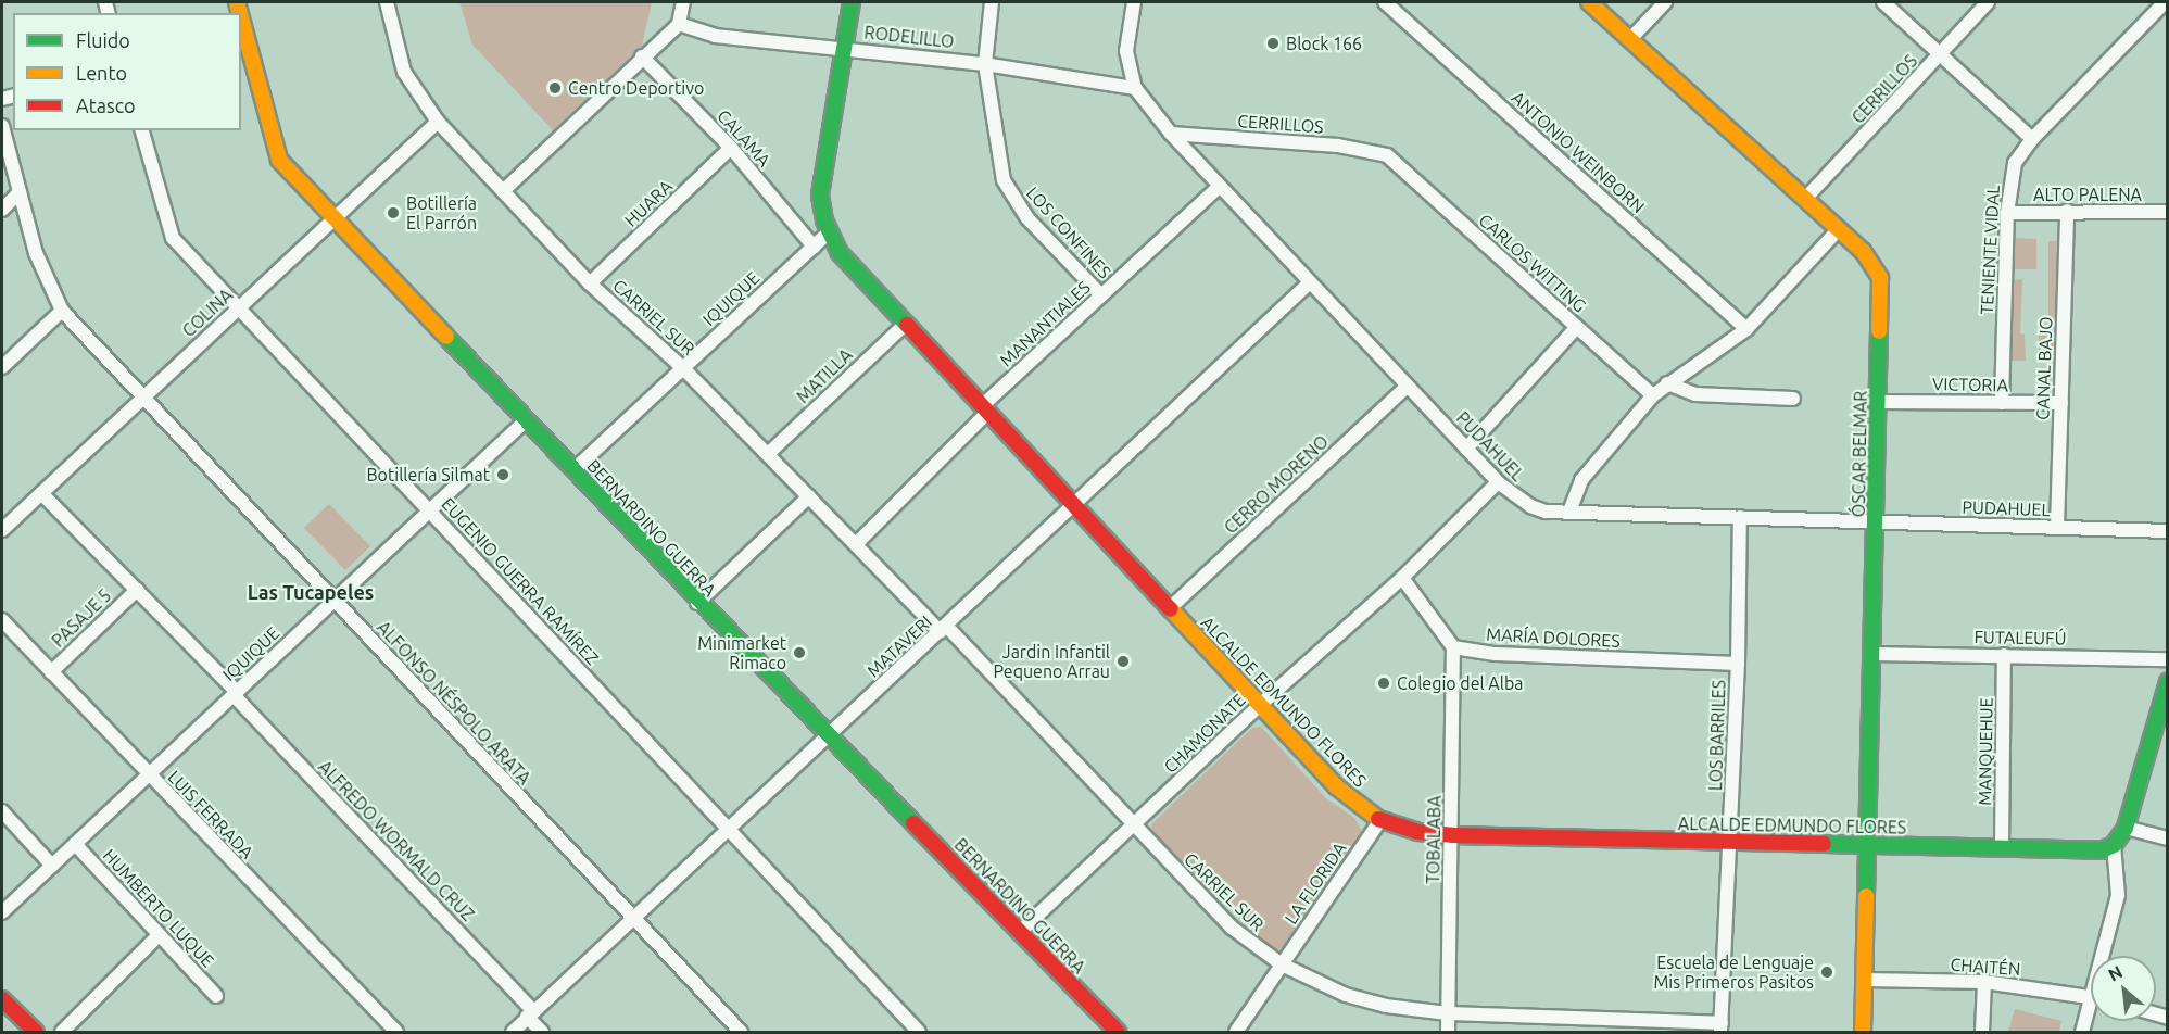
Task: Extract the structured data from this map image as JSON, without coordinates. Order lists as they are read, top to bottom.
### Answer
{
  "streets": {
    "street": [
      "RODELILLO",
      "CERRILLOS",
      "CALAMA",
      "ANTONIO WEINBORN",
      "ALTO PALENA",
      "HUARA",
      "LOS CONFINES",
      "TENIENTE VIDAL",
      "CARLOS WITTING",
      "IQUIQUE",
      "COLINA",
      "CARRIEL SUR",
      "MANANTIALES",
      "CANAL BAJO",
      "MATILLA",
      "VICTORIA",
      "PUDAHUEL",
      "ÓSCAR BELMAR",
      "CERRO MORENO",
      "BERNARDINO GUERRA",
      "EUGENIO GUERRA RAMÍREZ",
      "PASAJE 5",
      "MARÍA DOLORES",
      "FUTALEUFÚ",
      "MATAVERI",
      "ALCALDE EDMUNDO FLORES",
      "ALFONSO NÉSPOLO ARATA",
      "CHAMONATE",
      "LOS BARRILES",
      "MANQUEHUE",
      "LUIS FERRADA",
      "TOBALABA",
      "ALFREDO WORMALD CRUZ",
      "LA FLORIDA",
      "HUMBERTO LUQUE",
      "CHAITÉN"
    ]
  },
  "crossings": [
    ["RODELILLO", "LOS CONFINES"],
    ["RODELILLO", "PUDAHUEL"],
    ["RODELILLO", "ALCALDE EDMUNDO FLORES"],
    ["CERRILLOS", "CARLOS WITTING"],
    ["CERRILLOS", "PUDAHUEL"],
    ["CERRILLOS", "ÓSCAR BELMAR"],
    ["CALAMA", "HUARA"],
    ["CALAMA", "IQUIQUE"],
    ["ALTO PALENA", "TENIENTE VIDAL"],
    ["ALTO PALENA", "CANAL BAJO"],
    ["HUARA", "CARRIEL SUR"],
    ["LOS CONFINES", "MANANTIALES"],
    ["TENIENTE VIDAL", "VICTORIA"],
    ["IQUIQUE", "CARRIEL SUR"],
    ["IQUIQUE", "BERNARDINO GUERRA"],
    ["IQUIQUE", "EUGENIO GUERRA RAMÍREZ"],
    ["IQUIQUE", "ALCALDE EDMUNDO FLORES"],
    ["IQUIQUE", "ALFONSO NÉSPOLO ARATA"],
    ["IQUIQUE", "LUIS FERRADA"],
    ["IQUIQUE", "ALFREDO WORMALD CRUZ"],
    ["IQUIQUE", "HUMBERTO LUQUE"],
    ["COLINA", "CARRIEL SUR"],
    ["COLINA", "BERNARDINO GUERRA"],
    ["COLINA", "EUGENIO GUERRA RAMÍREZ"],
    ["COLINA", "ALFONSO NÉSPOLO ARATA"],
    ["COLINA", "ALFREDO WORMALD CRUZ"],
    ["CARRIEL SUR", "MANANTIALES"],
    ["CARRIEL SUR", "MATILLA"],
    ["CARRIEL SUR", "MATAVERI"],
    ["CARRIEL SUR", "CHAMONATE"],
    ["CARRIEL SUR", "LOS BARRILES"],
    ["CARRIEL SUR", "TOBALABA"],
    ["CARRIEL SUR", "LA FLORIDA"],
    ["MANANTIALES", "PUDAHUEL"],
    ["MANANTIALES", "ALCALDE EDMUNDO FLORES"],
    ["CANAL BAJO", "VICTORIA"],
    ["CANAL BAJO", "PUDAHUEL"],
    ["MATILLA", "ALCALDE EDMUNDO FLORES"],
    ["VICTORIA", "ÓSCAR BELMAR"],
    ["PUDAHUEL", "ÓSCAR BELMAR"],
    ["PUDAHUEL", "CERRO MORENO"],
    ["PUDAHUEL", "MATAVERI"],
    ["PUDAHUEL", "CHAMONATE"],
    ["PUDAHUEL", "LOS BARRILES"],
    ["ÓSCAR BELMAR", "FUTALEUFÚ"],
    ["ÓSCAR BELMAR", "ALCALDE EDMUNDO FLORES"],
    ["ÓSCAR BELMAR", "CHAITÉN"],
    ["CERRO MORENO", "ALCALDE EDMUNDO FLORES"],
    ["BERNARDINO GUERRA", "MATAVERI"],
    ["BERNARDINO GUERRA", "CHAMONATE"],
    ["EUGENIO GUERRA RAMÍREZ", "MATAVERI"],
    ["PASAJE 5", "LUIS FERRADA"],
    ["PASAJE 5", "ALFREDO WORMALD CRUZ"],
    ["MARÍA DOLORES", "LOS BARRILES"],
    ["MARÍA DOLORES", "TOBALABA"],
    ["FUTALEUFÚ", "MANQUEHUE"],
    ["MATAVERI", "ALCALDE EDMUNDO FLORES"],
    ["MATAVERI", "ALFONSO NÉSPOLO ARATA"],
    ["MATAVERI", "ALFREDO WORMALD CRUZ"],
    ["ALCALDE EDMUNDO FLORES", "CHAMONATE"],
    ["ALCALDE EDMUNDO FLORES", "LOS BARRILES"],
    ["ALCALDE EDMUNDO FLORES", "MANQUEHUE"],
    ["ALCALDE EDMUNDO FLORES", "TOBALABA"],
    ["ALCALDE EDMUNDO FLORES", "LA FLORIDA"]
  ],
  "districts": ["Las Tucapeles"],
  "places": [
    "Block 166",
    "Centro Deportivo",
    "Botillería El Parrón",
    "Botillería Silmat",
    "Minimarket Rimaco",
    "Jardin Infantil Pequeno Arrau",
    "Colegio del Alba",
    "Escuela de Lenguaje Mis Primeros Pasitos"
  ],
  "legend": ["Fluido", "Lento", "Atasco"],
  "north": "top left"
}
